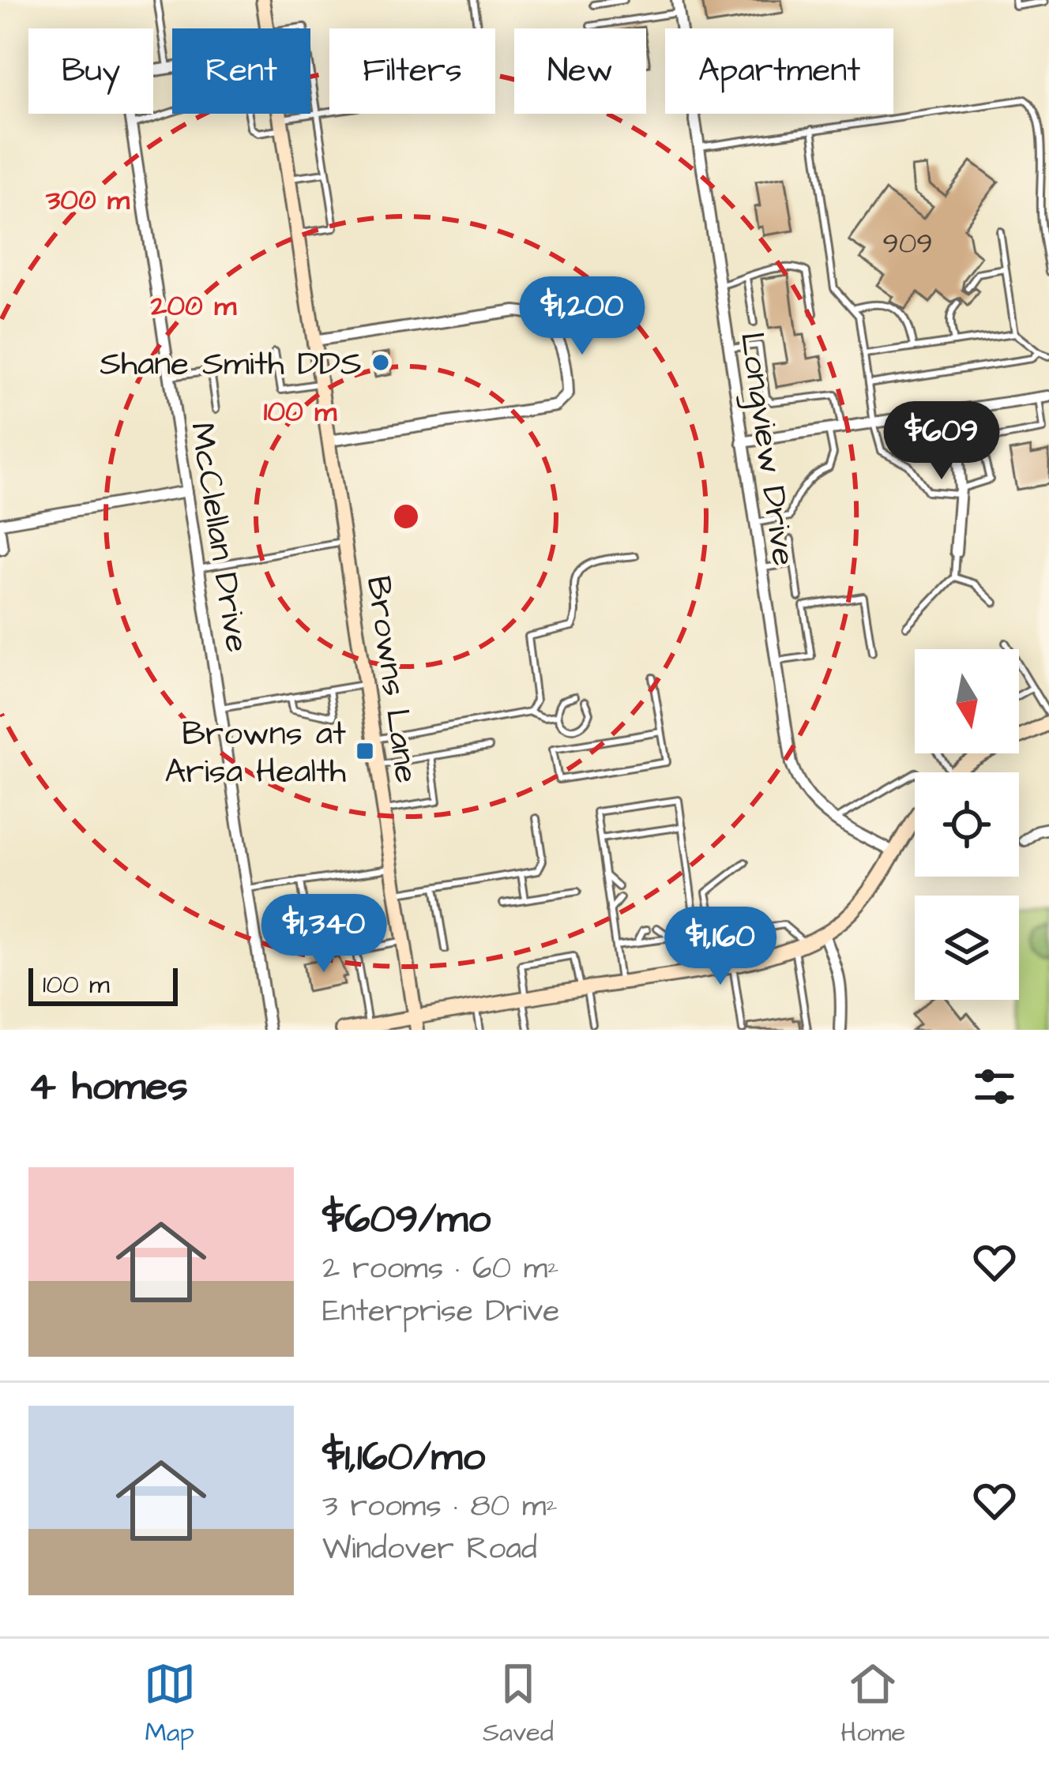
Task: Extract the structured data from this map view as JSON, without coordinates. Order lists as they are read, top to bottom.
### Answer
{
  "streets": {
    "street": ["Longview Drive", "McClellan Drive", "Browns Lane"]
  },
  "places": {
    "other": ["Shane Smith DDS"],
    "transit": ["Browns at Arisa Health"]
  },
  "house_numbers": ["909"],
  "scale_bar": "100 m",
  "north": "bottom",
  "page": {
    "chip": [
      "Buy",
      "Rent",
      "Filters",
      "New",
      "Apartment"
    ],
    "price": [
      "$1,200",
      "$609",
      "$1,340",
      "$1,160"
    ],
    "scale": "100 m",
    "heading": "4 homes",
    "list": [
      {
        "name": "$609/mo",
        "note": "2 rooms · 60 m² · Enterprise Drive"
      },
      {
        "name": "$1,160/mo",
        "note": "3 rooms · 80 m² · Windover Road"
      }
    ],
    "tabs": ["Map", "Saved", "Home"]
  },
  "rings": ["300 m", "200 m", "100 m"]
}
